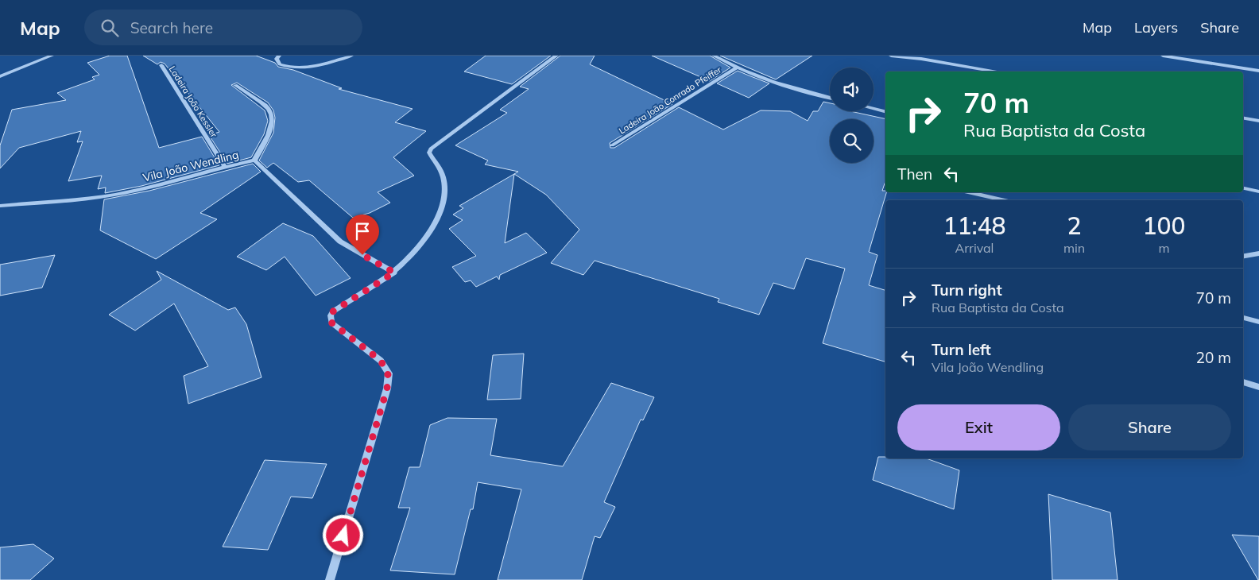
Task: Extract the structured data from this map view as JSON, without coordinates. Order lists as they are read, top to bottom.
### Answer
{
  "streets": {
    "street": ["Ladeira João Conrado Pfeiffer", "Ladeira João Kessler", "Vila João Wendling"]
  },
  "crossings": [
    ["Ladeira João Kessler", "Vila João Wendling"]
  ],
  "page": {
    "header": "Map",
    "search": "Search here",
    "nav": ["Map", "Layers", "Share"],
    "turn": ["70 m", "Rua Baptista da Costa"],
    "then": "Then",
    "eta": [
      "11:48",
      "Arrival",
      "2",
      "min",
      "100",
      "m"
    ],
    "list": [
      {
        "name": "Turn right",
        "note": "Rua Baptista da Costa",
        "value": "70 m"
      },
      {
        "name": "Turn left",
        "note": "Vila João Wendling",
        "value": "20 m"
      }
    ],
    "buttons": ["Exit", "Share"]
  }
}
